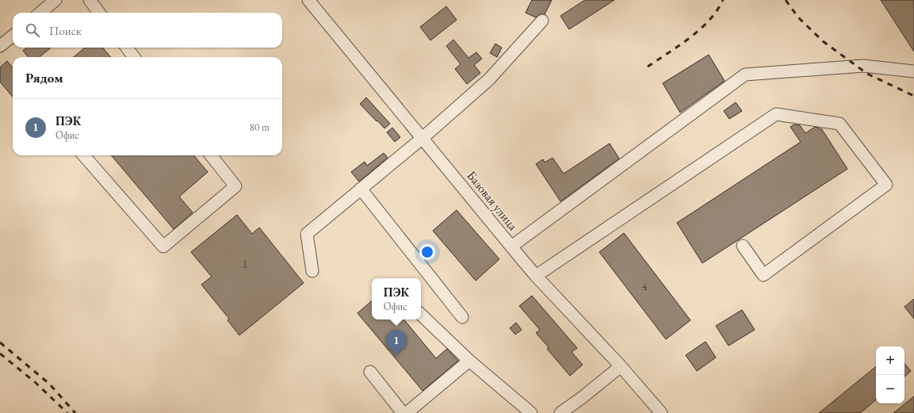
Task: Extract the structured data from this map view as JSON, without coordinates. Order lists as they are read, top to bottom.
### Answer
{
  "streets": {
    "street": ["Базовая улица"]
  },
  "house_numbers": ["1", "4"],
  "page": {
    "search": "Поиск",
    "heading": "Рядом",
    "list": [
      {
        "mark": "1",
        "name": "ПЭК",
        "note": "Офис",
        "value": "80 m"
      }
    ],
    "popup": ["ПЭК", "Офис"],
    "pins": "1",
    "map_buttons": ["+", "−"]
  }
}
